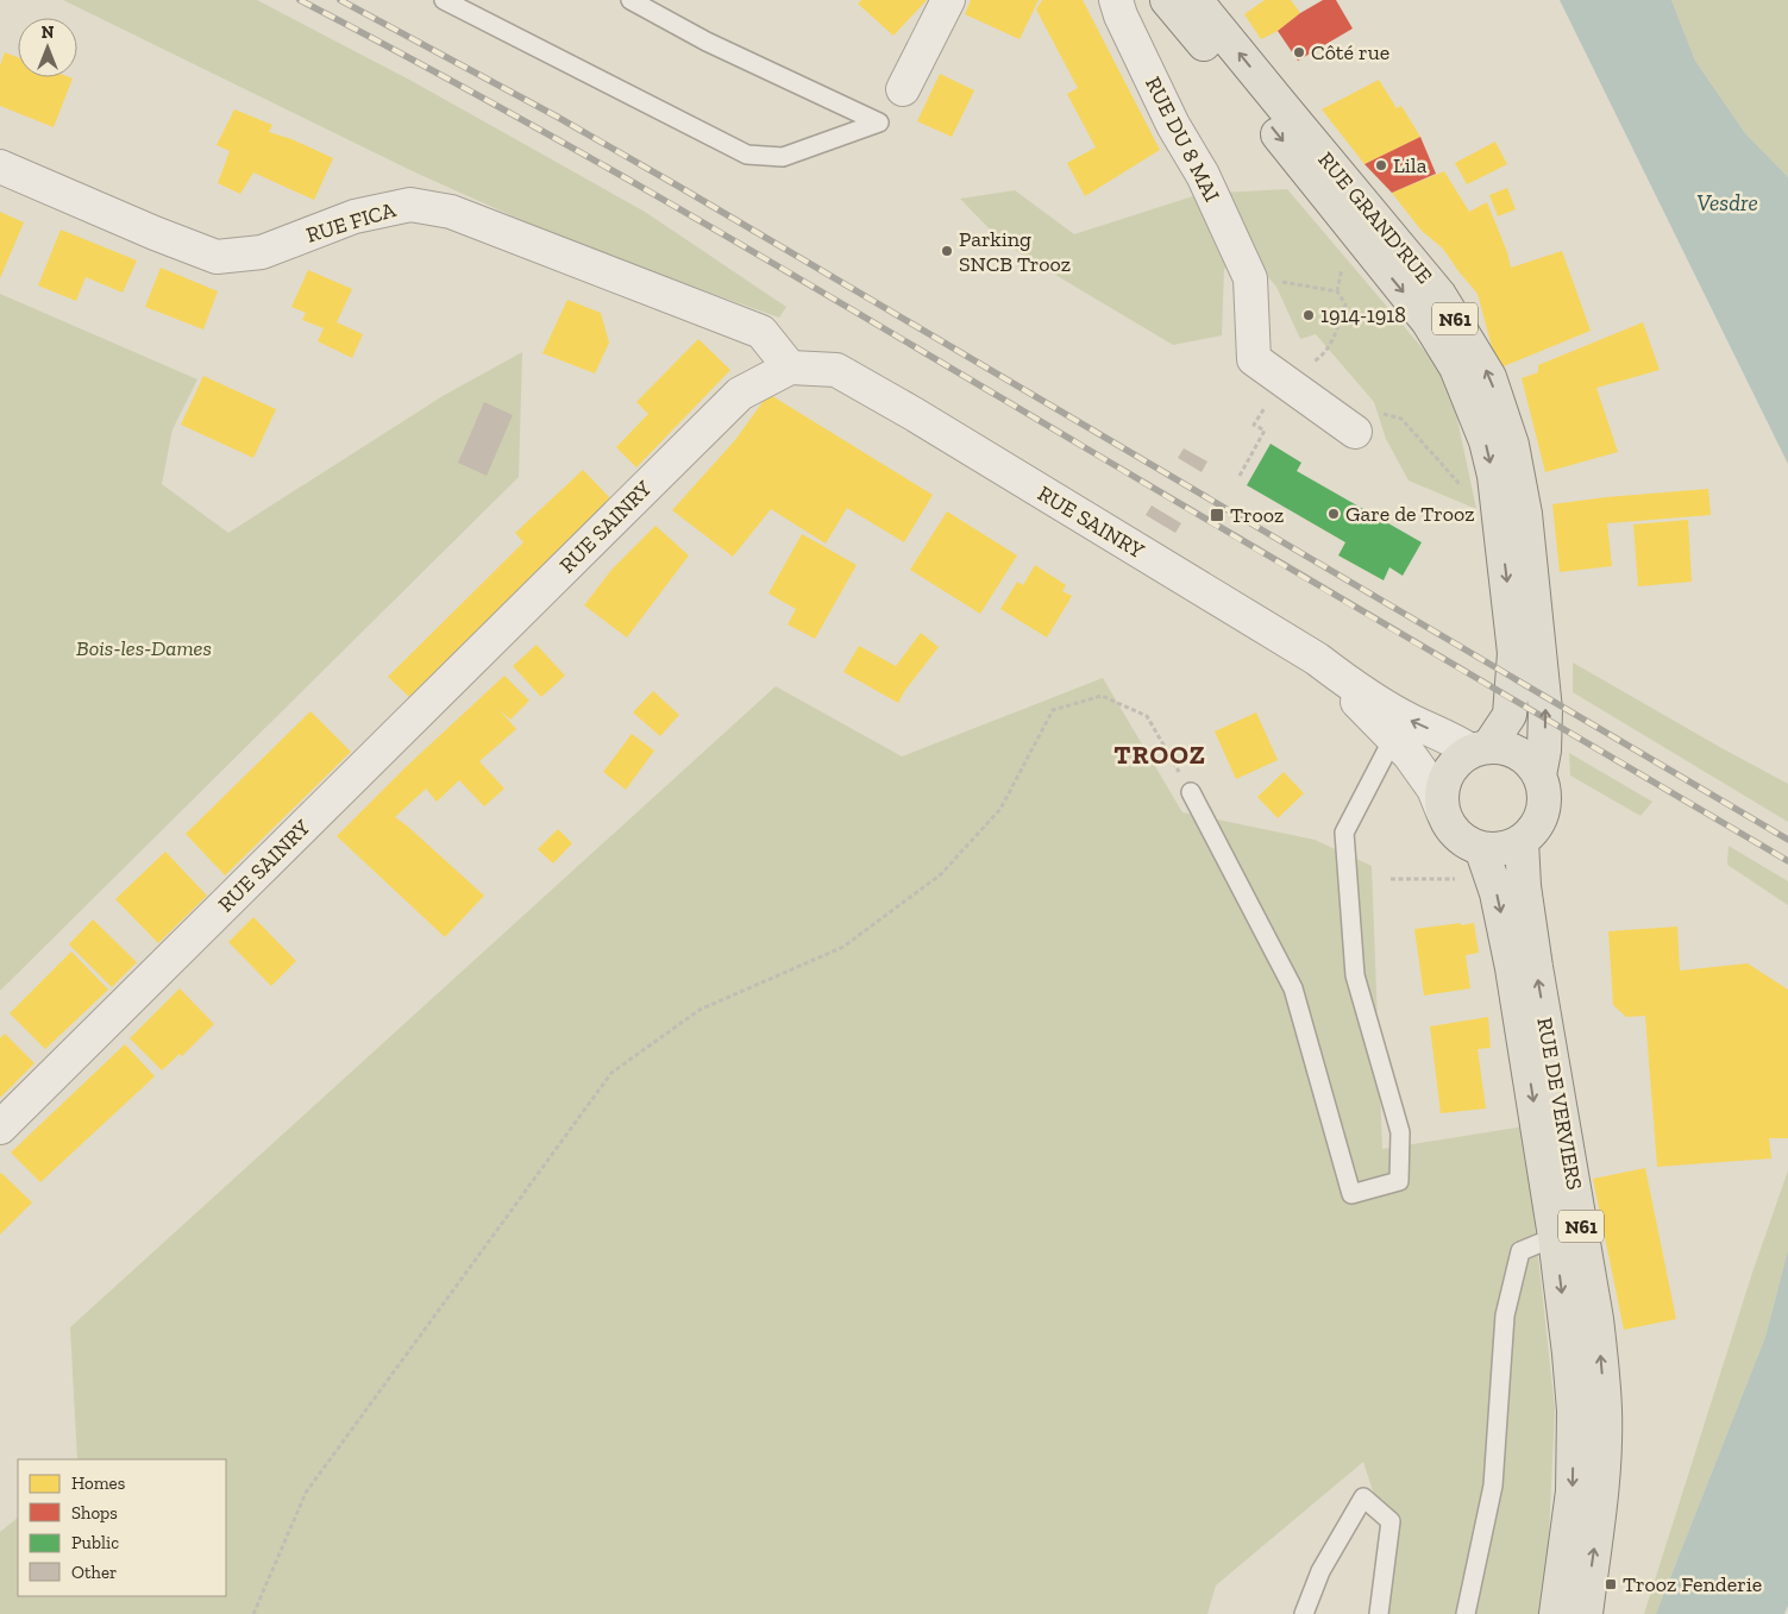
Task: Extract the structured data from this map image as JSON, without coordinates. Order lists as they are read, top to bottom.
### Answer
{
  "streets": {
    "main road": ["RUE GRAND'RUE", "N61", "RUE DE VERVIERS"],
    "street": ["RUE DU 8 MAI", "RUE FICA", "RUE SAINRY"]
  },
  "crossings": [
    ["RUE GRAND'RUE", "RUE SAINRY"],
    ["RUE GRAND'RUE", "RUE DE VERVIERS"],
    ["RUE FICA", "RUE SAINRY"],
    ["RUE SAINRY", "RUE DE VERVIERS"]
  ],
  "districts": ["TROOZ"],
  "water": ["Vesdre"],
  "parks": ["Bois-les-Dames"],
  "places": {
    "other": [
      "Côté rue",
      "Lila",
      "Parking SNCB Trooz",
      "1914-1918",
      "Gare de Trooz"
    ],
    "transit": ["Trooz", "Trooz Fenderie"]
  },
  "legend": [
    "Homes",
    "Shops",
    "Public",
    "Other"
  ],
  "north": "top"
}
